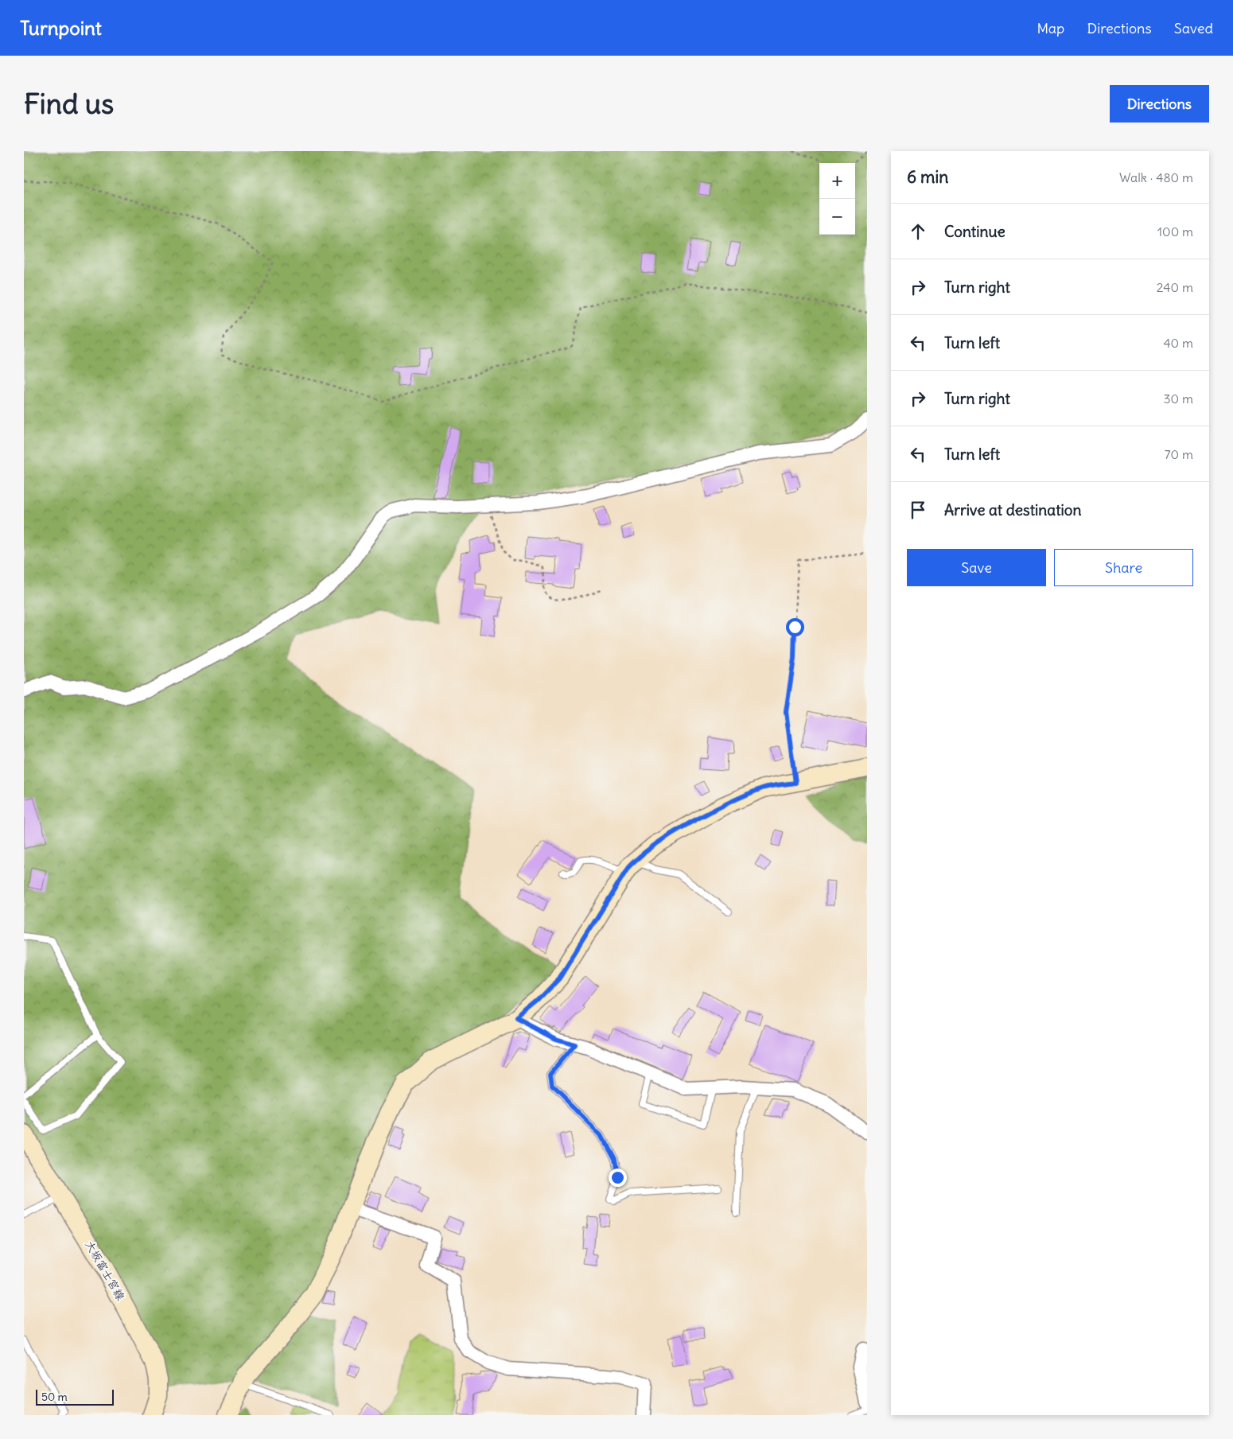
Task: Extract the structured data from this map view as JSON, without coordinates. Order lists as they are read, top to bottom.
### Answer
{
  "streets": {
    "street": ["大坂富士宮線"]
  },
  "scale_bar": "50 m",
  "page": {
    "header": "Turnpoint",
    "nav": ["Map", "Directions", "Saved"],
    "buttons": [
      "Directions",
      ["Save", "Share"]
    ],
    "title": "Find us",
    "heading": ["6 min", "Walk · 480 m"],
    "map_buttons": ["+", "−"],
    "list": [
      ["Continue", "100 m"],
      ["Turn right", "240 m"],
      ["Turn left", "40 m"],
      ["Turn right", "30 m"],
      ["Turn left", "70 m"],
      "Arrive at destination"
    ],
    "scale": "50 m"
  }
}
